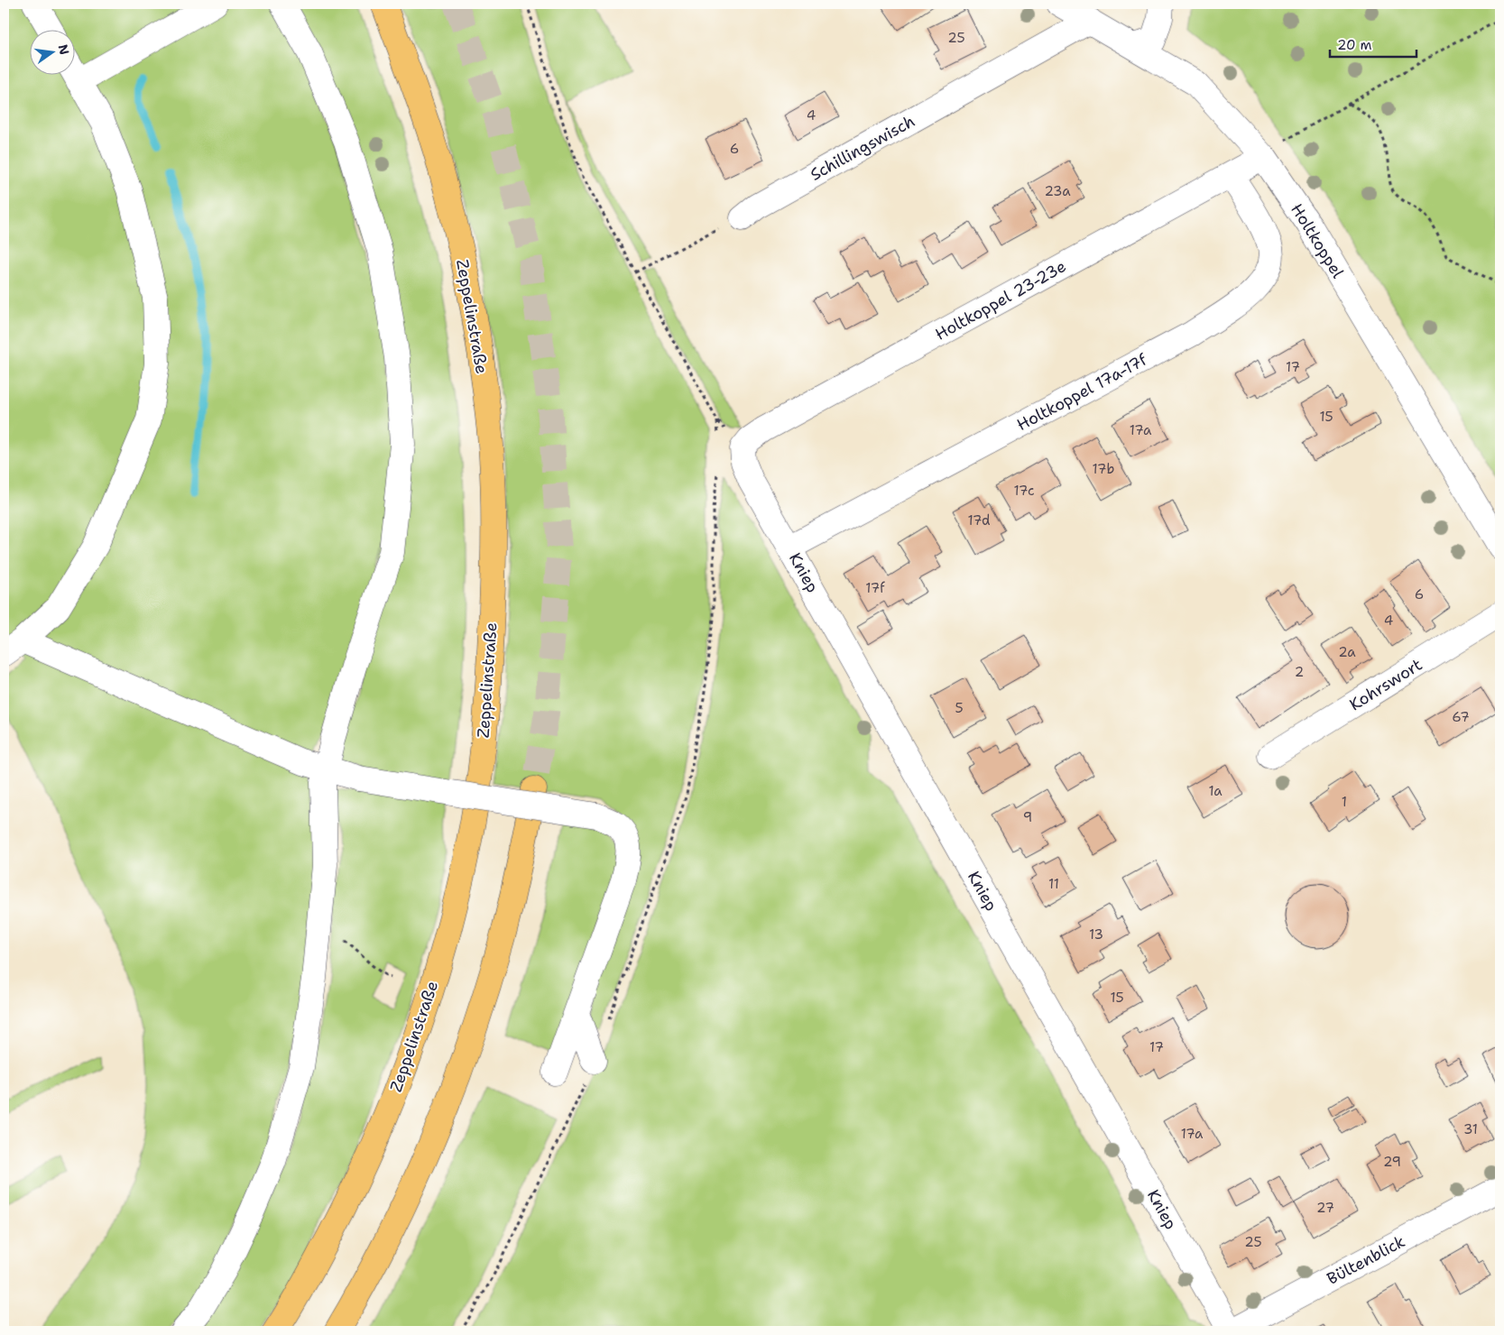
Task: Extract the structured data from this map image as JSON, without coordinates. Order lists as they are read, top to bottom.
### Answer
{
  "streets": {
    "highway": ["Zeppelinstraße"],
    "street": [
      "Schillingswisch",
      "Holtkoppel",
      "Holtkoppel 23-23e",
      "Holtkoppel 17a-17f",
      "Kniep",
      "Kohrswort",
      "Bültenblick"
    ]
  },
  "crossings": [
    ["Schillingswisch", "Holtkoppel"],
    ["Holtkoppel", "Holtkoppel 23-23e"],
    ["Holtkoppel 23-23e", "Holtkoppel 17a-17f"],
    ["Holtkoppel 23-23e", "Kniep"],
    ["Holtkoppel 17a-17f", "Kniep"],
    ["Kniep", "Bültenblick"]
  ],
  "house_numbers": [
    "25",
    "4",
    "6",
    "23a",
    "17",
    "15",
    "17a",
    "17b",
    "17c",
    "17d",
    "17f",
    "6",
    "4",
    "2a",
    "2",
    "5",
    "67",
    "1a",
    "1",
    "9",
    "11",
    "13",
    "15",
    "17",
    "31",
    "17a",
    "29",
    "27",
    "25"
  ],
  "scale_bar": "20 m",
  "north": "right"
}
